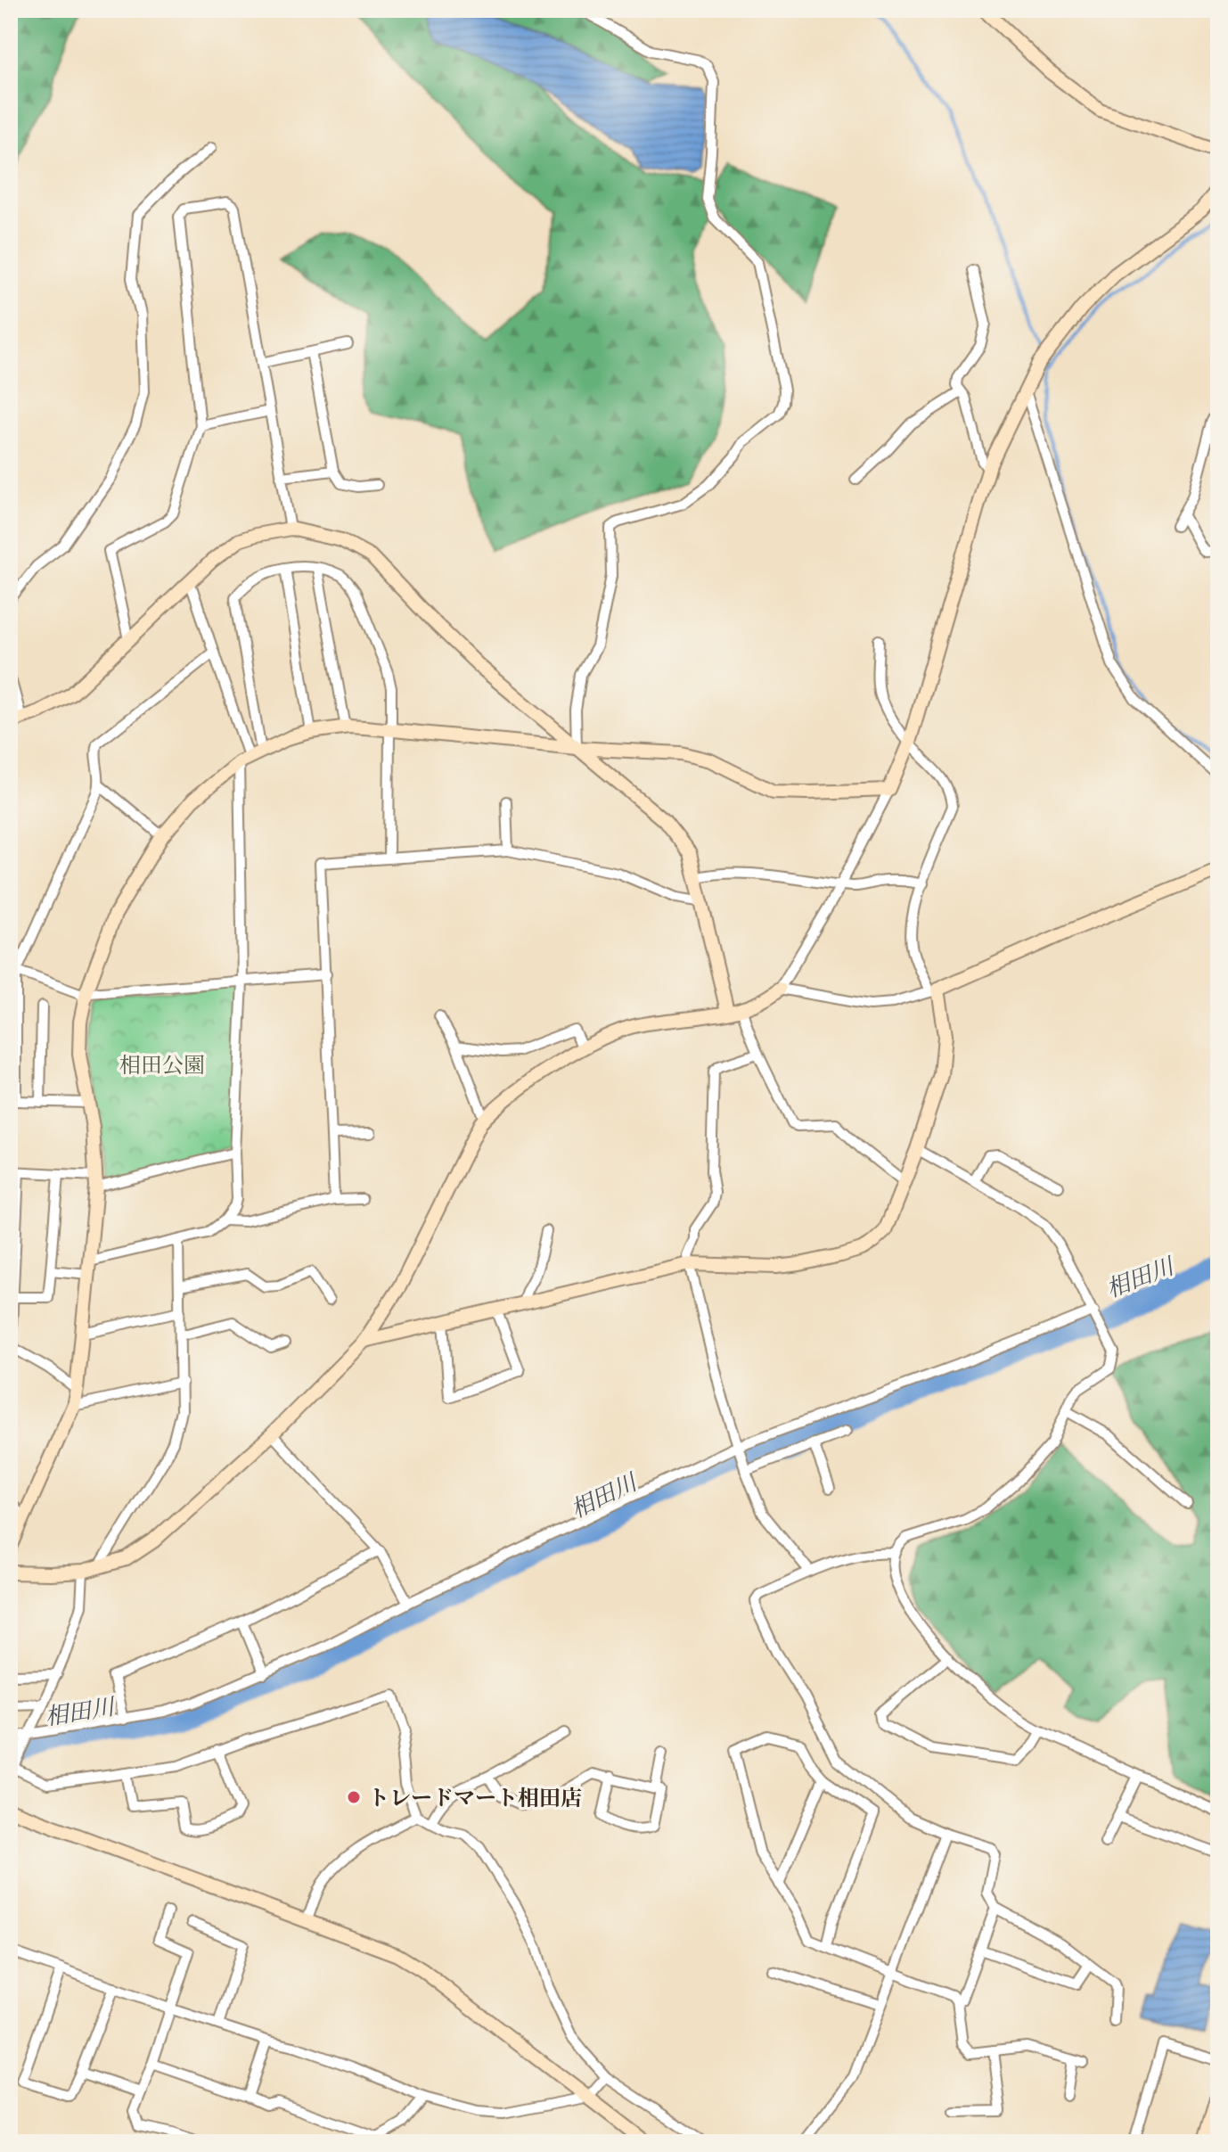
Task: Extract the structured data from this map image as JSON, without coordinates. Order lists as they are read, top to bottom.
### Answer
{
  "water": ["相田川"],
  "parks": ["相田公園"],
  "places": ["トレードマート相田店"]
}
